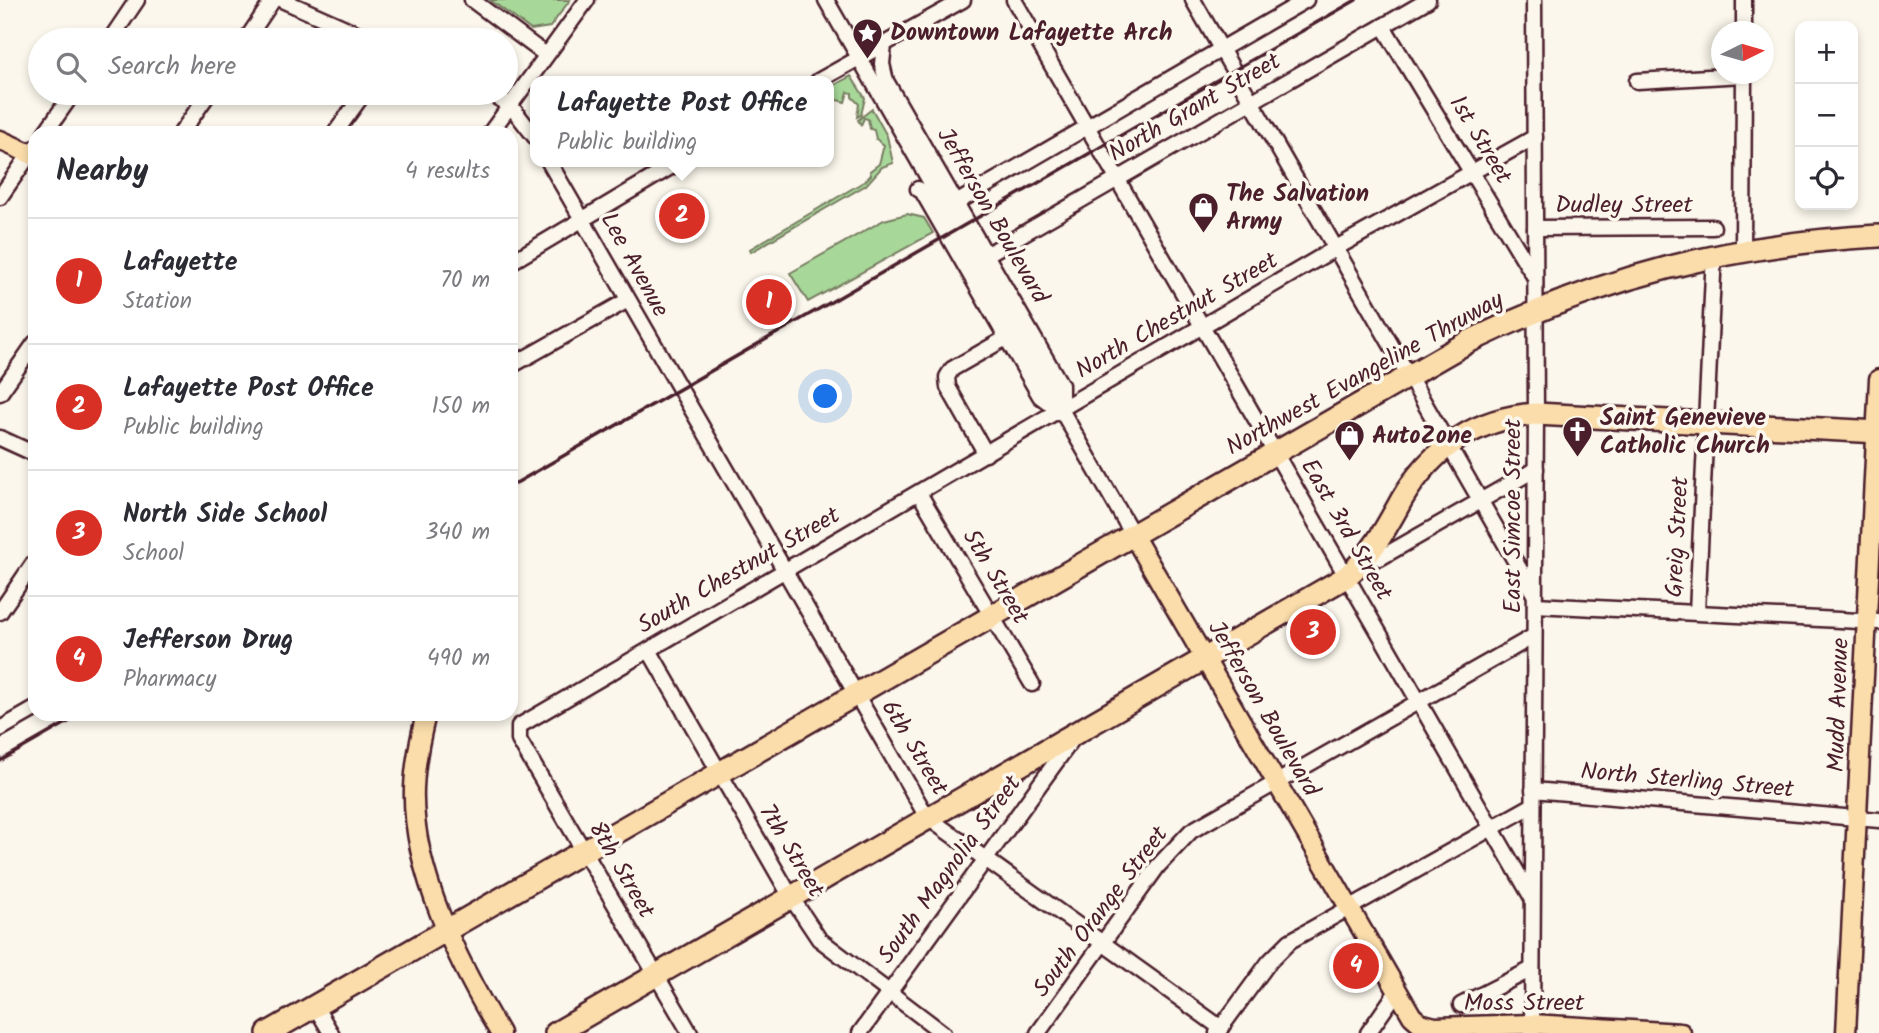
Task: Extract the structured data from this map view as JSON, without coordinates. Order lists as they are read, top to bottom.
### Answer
{
  "streets": {
    "highway": ["Northwest Evangeline Thruway"],
    "main road": ["Jefferson Boulevard", "Mudd Avenue", "Moss Street"],
    "street": [
      "North Grant Street",
      "1st Street",
      "Dudley Street",
      "Lee Avenue",
      "North Chestnut Street",
      "East Simcoe Street",
      "East 3rd Street",
      "Greig Street",
      "South Chestnut Street",
      "5th Street",
      "6th Street",
      "North Sterling Street",
      "7th Street",
      "8th Street",
      "South Magnolia Street",
      "South Orange Street"
    ]
  },
  "crossings": [
    ["North Grant Street", "1st Street"],
    ["North Grant Street", "Jefferson Boulevard"],
    ["North Grant Street", "East 3rd Street"],
    ["1st Street", "North Chestnut Street"],
    ["1st Street", "East Simcoe Street"],
    ["Dudley Street", "East Simcoe Street"],
    ["Jefferson Boulevard", "North Chestnut Street"],
    ["Jefferson Boulevard", "Northwest Evangeline Thruway"],
    ["Jefferson Boulevard", "South Chestnut Street"],
    ["Jefferson Boulevard", "South Orange Street"],
    ["Jefferson Boulevard", "Moss Street"],
    ["Lee Avenue", "6th Street"],
    ["North Chestnut Street", "East Simcoe Street"],
    ["North Chestnut Street", "East 3rd Street"],
    ["North Chestnut Street", "South Chestnut Street"],
    ["Northwest Evangeline Thruway", "East Simcoe Street"],
    ["Northwest Evangeline Thruway", "East 3rd Street"],
    ["Northwest Evangeline Thruway", "Greig Street"],
    ["Northwest Evangeline Thruway", "5th Street"],
    ["Northwest Evangeline Thruway", "6th Street"],
    ["Northwest Evangeline Thruway", "7th Street"],
    ["Northwest Evangeline Thruway", "8th Street"],
    ["East Simcoe Street", "East 3rd Street"],
    ["East Simcoe Street", "North Sterling Street"],
    ["East Simcoe Street", "South Orange Street"],
    ["East Simcoe Street", "Moss Street"],
    ["East 3rd Street", "South Orange Street"],
    ["South Chestnut Street", "5th Street"],
    ["South Chestnut Street", "6th Street"],
    ["South Chestnut Street", "7th Street"],
    ["South Chestnut Street", "8th Street"],
    ["Mudd Avenue", "North Sterling Street"],
    ["6th Street", "South Magnolia Street"],
    ["6th Street", "South Orange Street"],
    ["7th Street", "South Magnolia Street"]
  ],
  "places": {
    "place": ["Downtown Lafayette Arch"],
    "shop": ["The Salvation Army", "AutoZone"],
    "church": ["Saint Genevieve Catholic Church"]
  },
  "north": "right",
  "page": {
    "map_buttons": ["+", "−"],
    "search": "Search here",
    "popup": ["Lafayette Post Office", "Public building"],
    "heading": ["Nearby", "4 results"],
    "pins": [
      "2",
      "1",
      "3",
      "4"
    ],
    "list": [
      {
        "mark": "1",
        "name": "Lafayette",
        "note": "Station",
        "value": "70 m"
      },
      {
        "mark": "2",
        "name": "Lafayette Post Office",
        "note": "Public building",
        "value": "150 m"
      },
      {
        "mark": "3",
        "name": "North Side School",
        "note": "School",
        "value": "340 m"
      },
      {
        "mark": "4",
        "name": "Jefferson Drug",
        "note": "Pharmacy",
        "value": "490 m"
      }
    ]
  }
}
